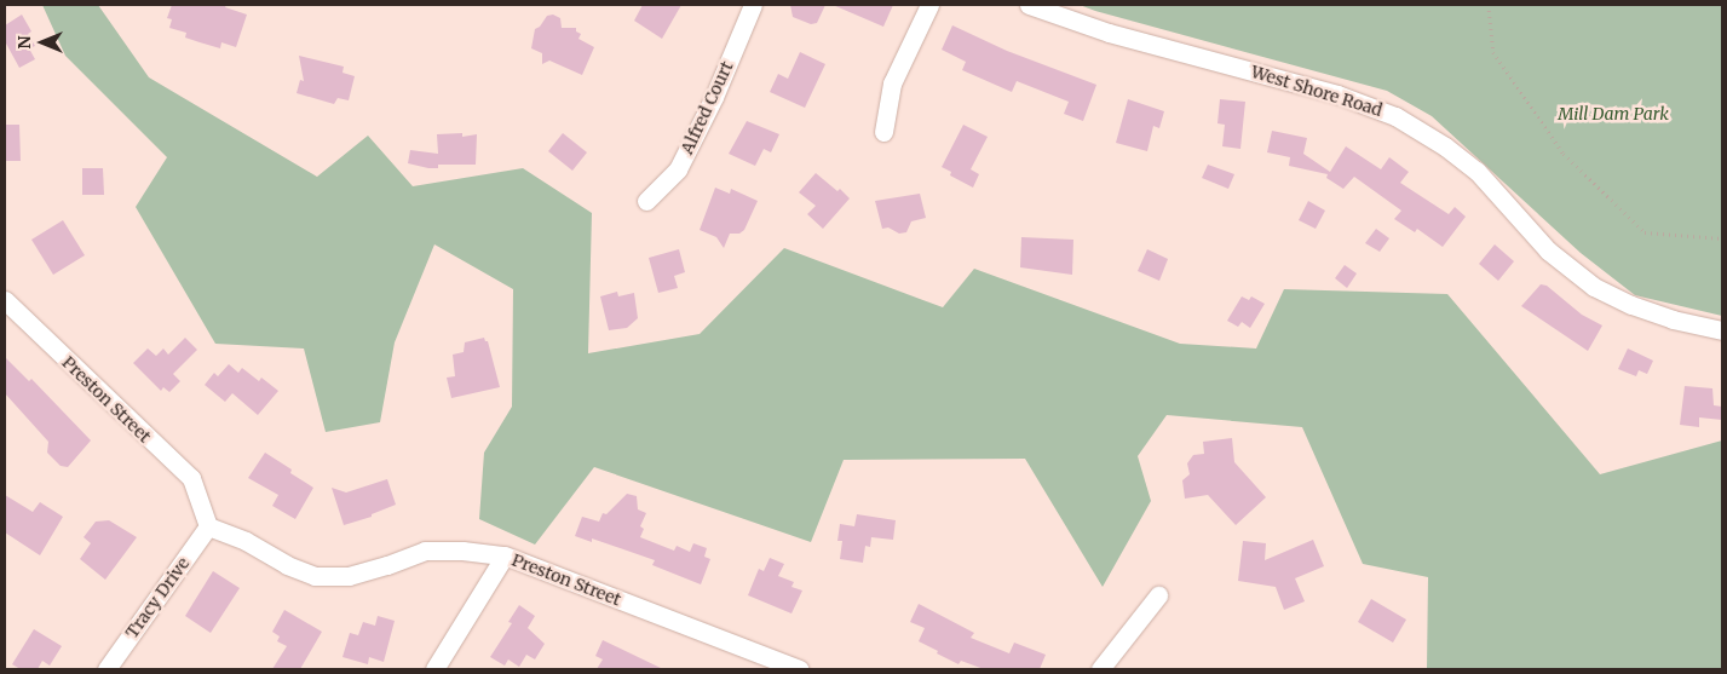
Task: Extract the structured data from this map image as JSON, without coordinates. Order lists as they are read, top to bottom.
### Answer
{
  "streets": {
    "street": [
      "West Shore Road",
      "Alfred Court",
      "Preston Street",
      "Tracy Drive"
    ]
  },
  "crossings": [
    ["Preston Street", "Tracy Drive"]
  ],
  "parks": ["Mill Dam Park"],
  "north": "left"
}
